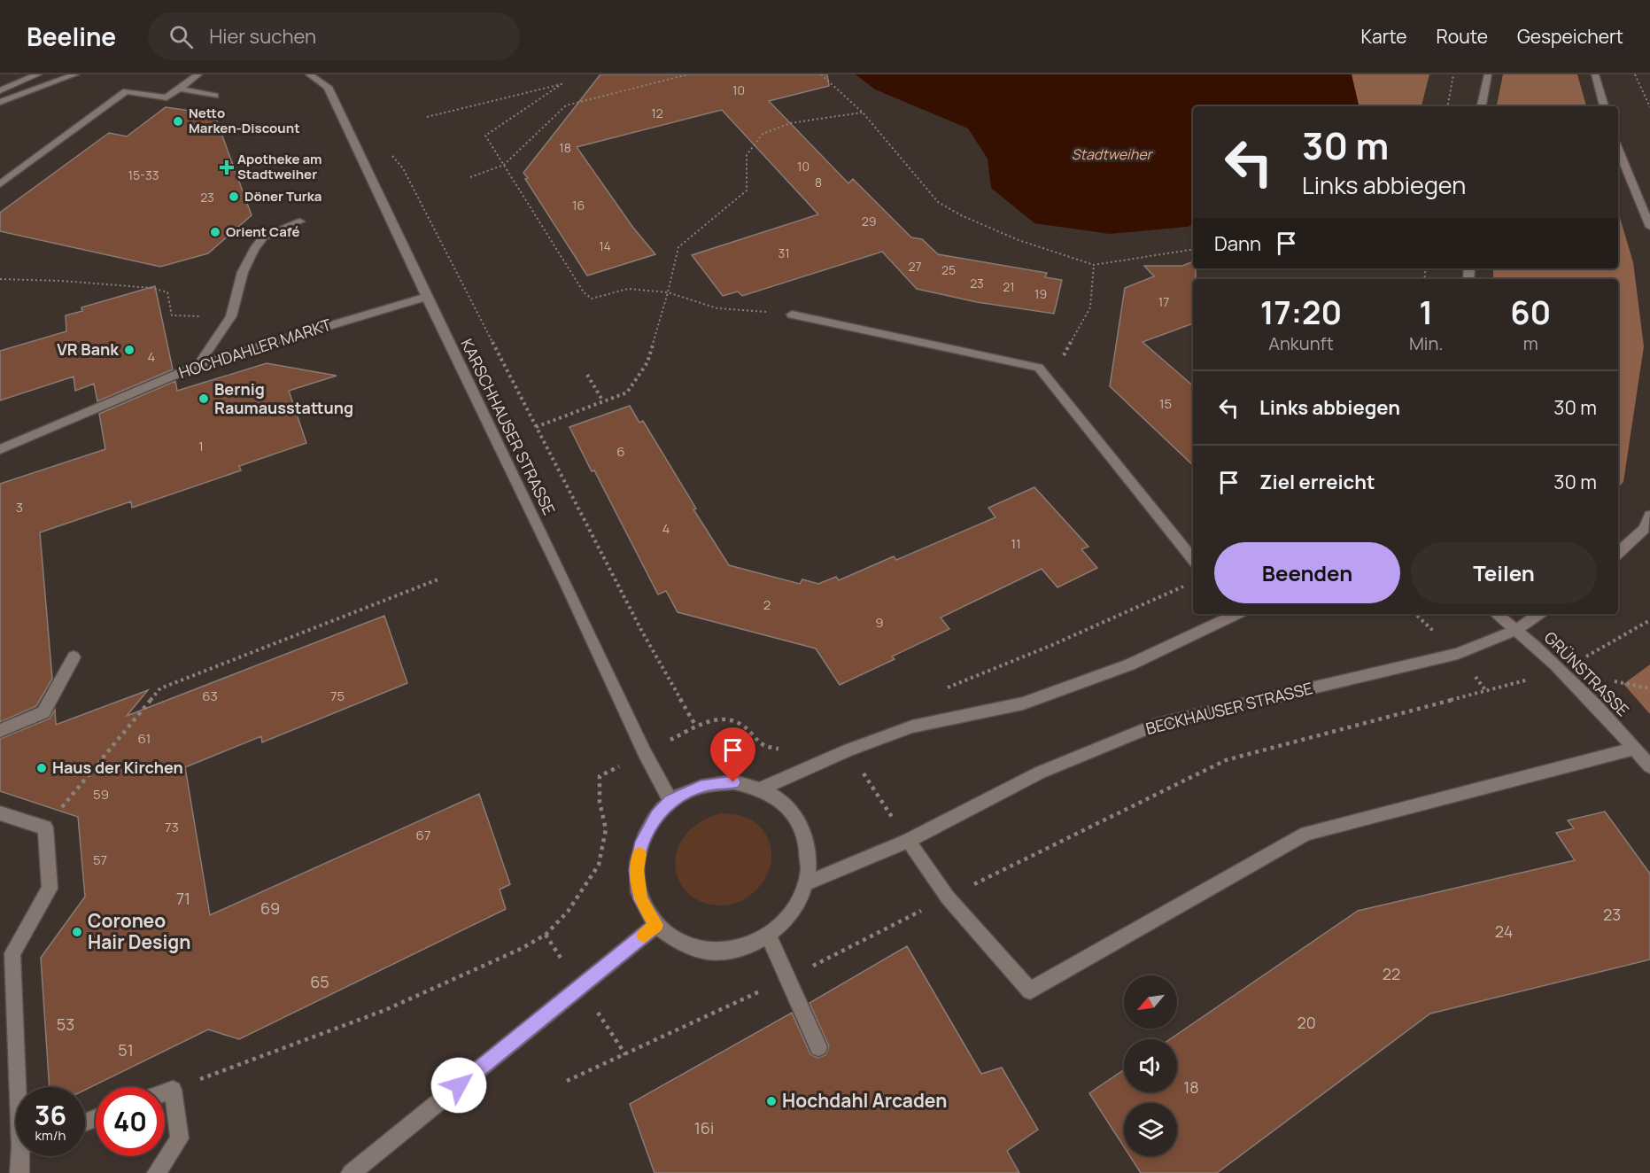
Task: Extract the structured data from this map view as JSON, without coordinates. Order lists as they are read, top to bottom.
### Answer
{
  "streets": {
    "street": [
      "HOCHDAHLER MARKT",
      "KARSCHHAUSER STRASSE",
      "GRÜNSTRASSE",
      "BECKHAUSER STRASSE"
    ]
  },
  "crossings": [
    ["HOCHDAHLER MARKT", "KARSCHHAUSER STRASSE"],
    ["KARSCHHAUSER STRASSE", "BECKHAUSER STRASSE"],
    ["GRÜNSTRASSE", "BECKHAUSER STRASSE"]
  ],
  "water": ["Stadtweiher"],
  "places": {
    "other": [
      "Netto Marken-Discount",
      "Döner Turka",
      "Orient Café",
      "VR Bank",
      "Bernig Raumausstattung",
      "Haus der Kirchen",
      "Coroneo Hair Design",
      "Hochdahl Arcaden"
    ],
    "health": ["Apotheke am Stadtweiher"]
  },
  "house_numbers": [
    "10",
    "12",
    "18",
    "10",
    "15-33",
    "8",
    "23",
    "16",
    "29",
    "14",
    "31",
    "27",
    "25",
    "23",
    "21",
    "19",
    "17",
    "4",
    "15",
    "1",
    "6",
    "3",
    "4",
    "11",
    "2",
    "9",
    "63",
    "75",
    "61",
    "59",
    "73",
    "67",
    "57",
    "71",
    "69",
    "23",
    "24",
    "22",
    "65",
    "20",
    "53",
    "51",
    "18",
    "16i"
  ],
  "north": "bottom left",
  "page": {
    "header": "Beeline",
    "search": "Hier suchen",
    "nav": ["Karte", "Route", "Gespeichert"],
    "turn": ["30 m", "Links abbiegen"],
    "then": "Dann",
    "eta": [
      "17:20",
      "Ankunft",
      "1",
      "Min.",
      "60",
      "m"
    ],
    "list": [
      {
        "name": "Links abbiegen",
        "value": "30 m"
      },
      {
        "name": "Ziel erreicht",
        "value": "30 m"
      }
    ],
    "buttons": ["Beenden", "Teilen"],
    "speed": "36 km/h",
    "limit": "40"
  }
}
